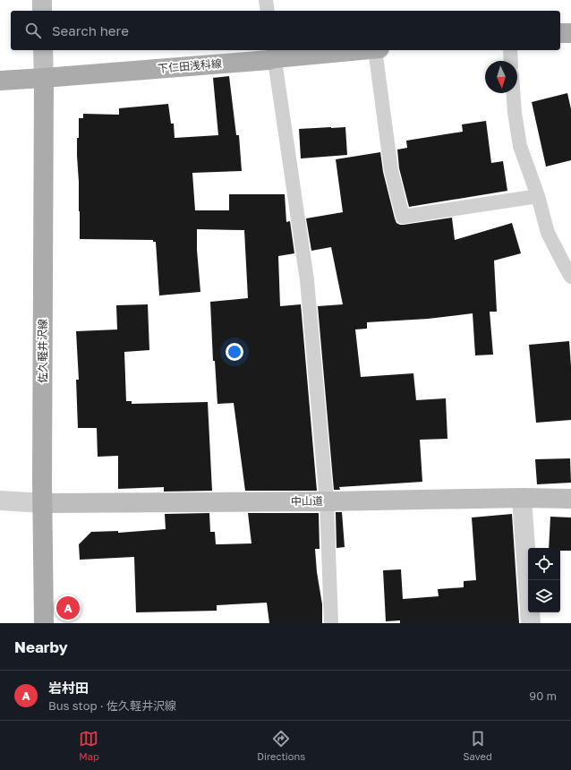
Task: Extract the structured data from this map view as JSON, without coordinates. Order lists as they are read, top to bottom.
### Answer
{
  "streets": {
    "main road": ["下仁田浅科線", "佐久軽井沢線"],
    "street": ["中山道"]
  },
  "crossings": [
    ["下仁田浅科線", "佐久軽井沢線"],
    ["佐久軽井沢線", "中山道"]
  ],
  "north": "bottom",
  "page": {
    "search": "Search here",
    "pins": "A",
    "heading": "Nearby",
    "list": [
      {
        "mark": "A",
        "name": "岩村田",
        "note": "Bus stop · 佐久軽井沢線",
        "value": "90 m"
      }
    ],
    "nav": ["Map", "Directions", "Saved"]
  }
}
